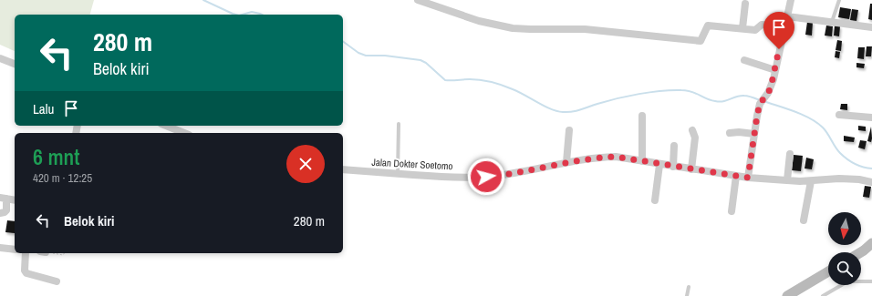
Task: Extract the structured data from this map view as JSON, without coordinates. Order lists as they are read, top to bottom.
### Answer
{
  "streets": {
    "street": ["Jalan Dokter Soetomo"]
  },
  "north": "bottom",
  "page": {
    "turn": ["280 m", "Belok kiri"],
    "then": "Lalu",
    "heading": ["6 mnt", "420 m · 12:25"],
    "list": [
      {
        "name": "Belok kiri",
        "value": "280 m"
      }
    ]
  }
}
